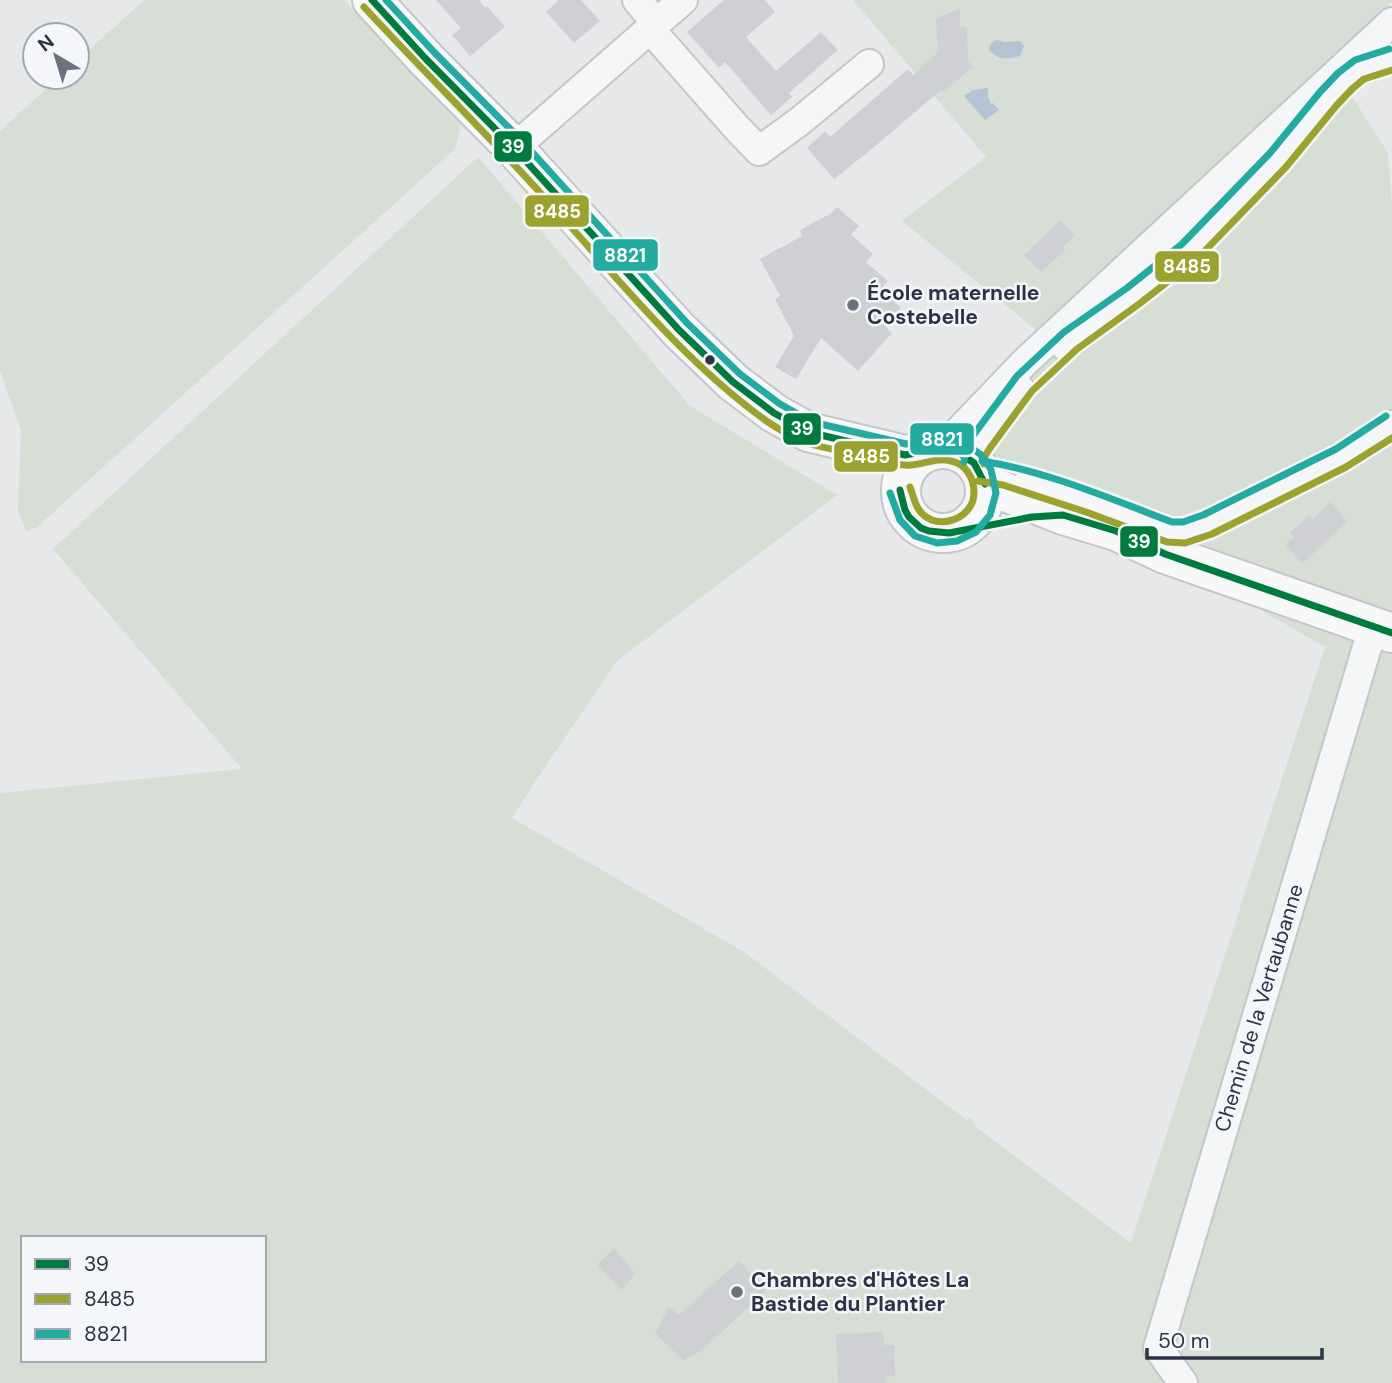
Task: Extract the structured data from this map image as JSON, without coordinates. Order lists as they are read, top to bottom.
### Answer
{
  "streets": {
    "street": ["Chemin de la Vertaubanne"]
  },
  "places": ["École maternelle Costebelle", "Chambres d'Hôtes La Bastide du Plantier"],
  "lines": ["transit line 39", "transit line 8821", "transit line 8485"],
  "legend": ["39", "8485", "8821"],
  "scale_bar": "50 m",
  "north": "top left"
}
